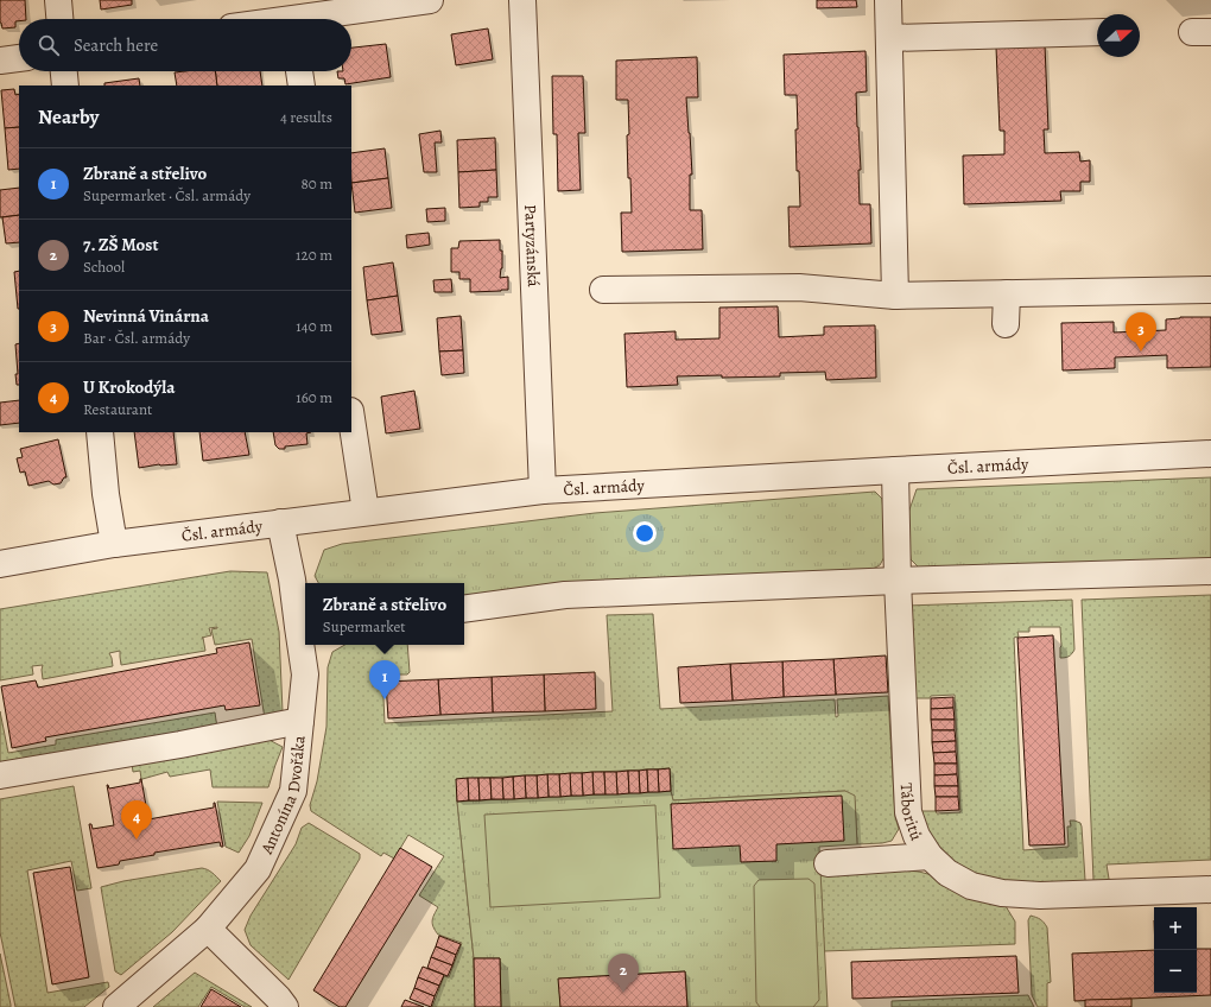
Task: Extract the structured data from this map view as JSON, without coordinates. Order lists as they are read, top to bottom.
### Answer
{
  "streets": {
    "street": [
      "Partyzánská",
      "Čsl. armády",
      "Antonína Dvořáka",
      "Táboritů"
    ]
  },
  "crossings": [
    ["Partyzánská", "Čsl. armády"],
    ["Čsl. armády", "Antonína Dvořáka"],
    ["Čsl. armády", "Táboritů"]
  ],
  "north": "right",
  "page": {
    "search": "Search here",
    "heading": ["Nearby", "4 results"],
    "list": [
      {
        "mark": "1",
        "name": "Zbraně a střelivo",
        "note": "Supermarket · Čsl. armády",
        "value": "80 m"
      },
      {
        "mark": "2",
        "name": "7. ZŠ Most",
        "note": "School",
        "value": "120 m"
      },
      {
        "mark": "3",
        "name": "Nevinná Vinárna",
        "note": "Bar · Čsl. armády",
        "value": "140 m"
      },
      {
        "mark": "4",
        "name": "U Krokodýla",
        "note": "Restaurant",
        "value": "160 m"
      }
    ],
    "pins": [
      "3",
      "1",
      "4",
      "2"
    ],
    "popup": ["Zbraně a střelivo", "Supermarket"],
    "map_buttons": ["+", "−"]
  }
}
